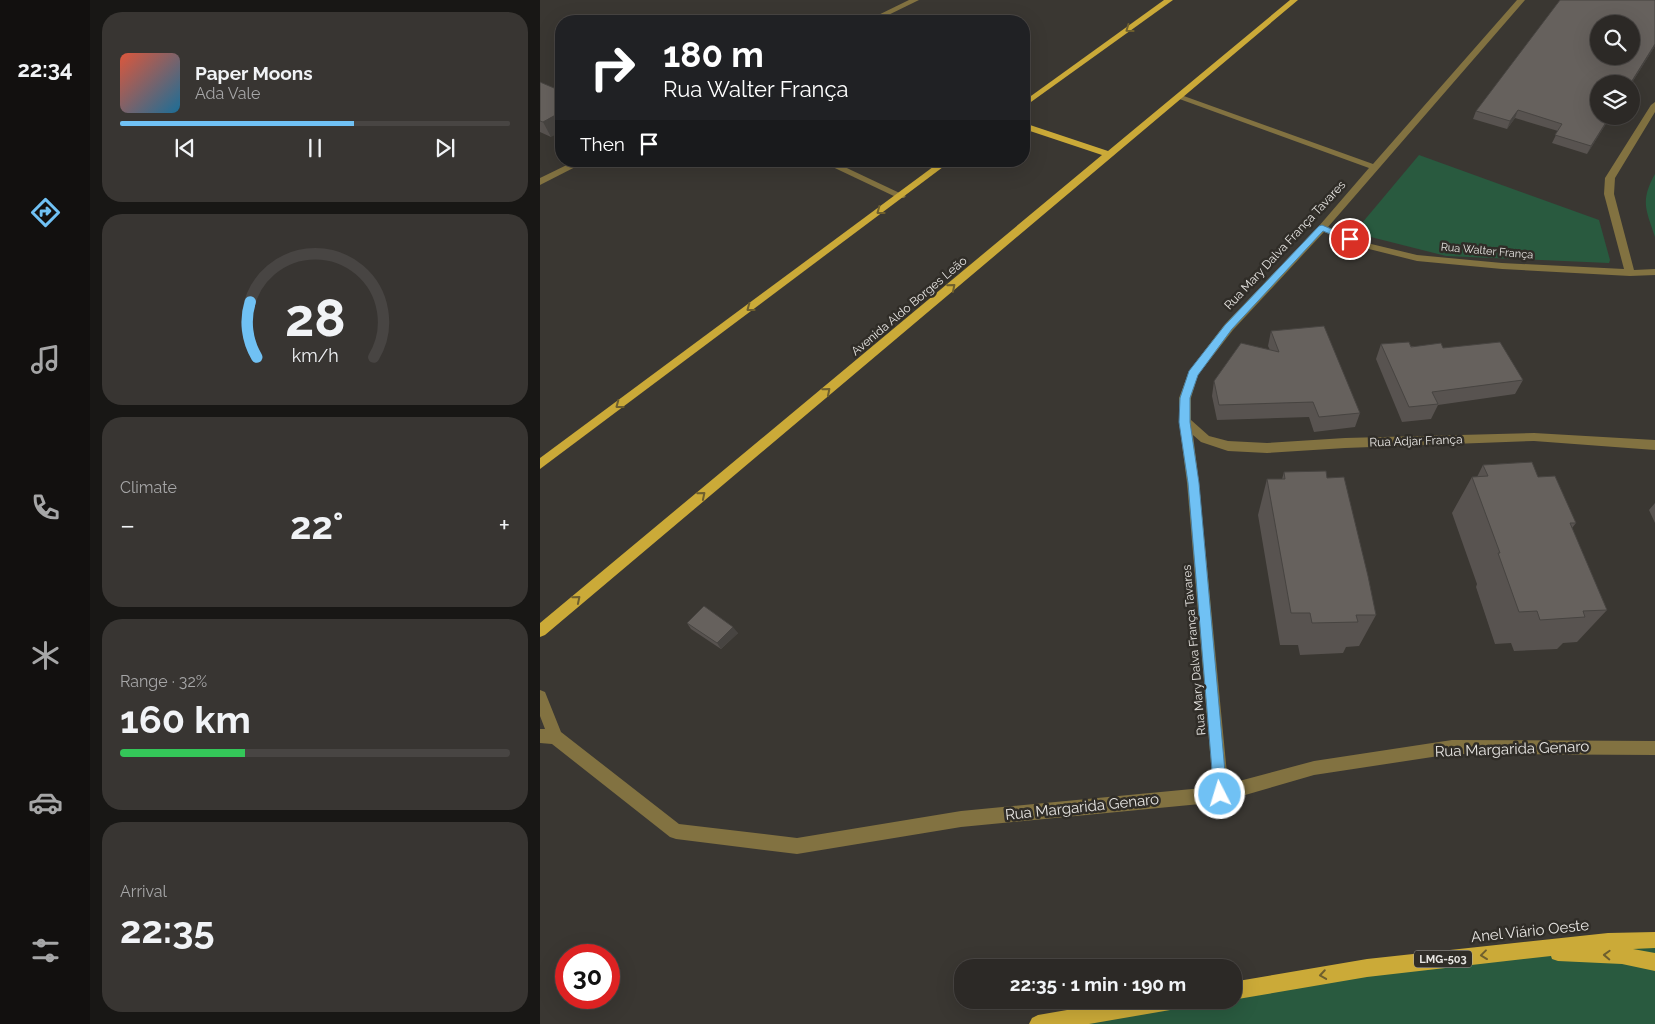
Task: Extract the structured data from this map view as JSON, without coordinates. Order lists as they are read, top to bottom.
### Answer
{
  "streets": {
    "main road": ["Avenida Aldo Borges Leão", "Anel Viário Oeste", "LMG-503"],
    "street": [
      "Rua Mary Dalva França Tavares",
      "Rua Walter França",
      "Rua Adjar França",
      "Rua Margarida Genaro"
    ]
  },
  "crossings": [
    ["Rua Mary Dalva França Tavares", "Rua Walter França"],
    ["Rua Mary Dalva França Tavares", "Rua Adjar França"],
    ["Rua Mary Dalva França Tavares", "Rua Margarida Genaro"]
  ],
  "one_way": ["Anel Viário Oeste"],
  "page": {
    "tabs": "22:34",
    "turn": ["180 m", "Rua Walter França"],
    "song": ["Paper Moons", "Ada Vale"],
    "then": "Then",
    "tile": [
      "Climate",
      ["Range · 32%", "160 km"],
      ["Arrival", "22:35"]
    ],
    "heat": ["−", "22°", "+"],
    "limit": "30",
    "trip": "22:35 · 1 min · 190 m",
    "gauge": ["28", "km/h"]
  }
}
